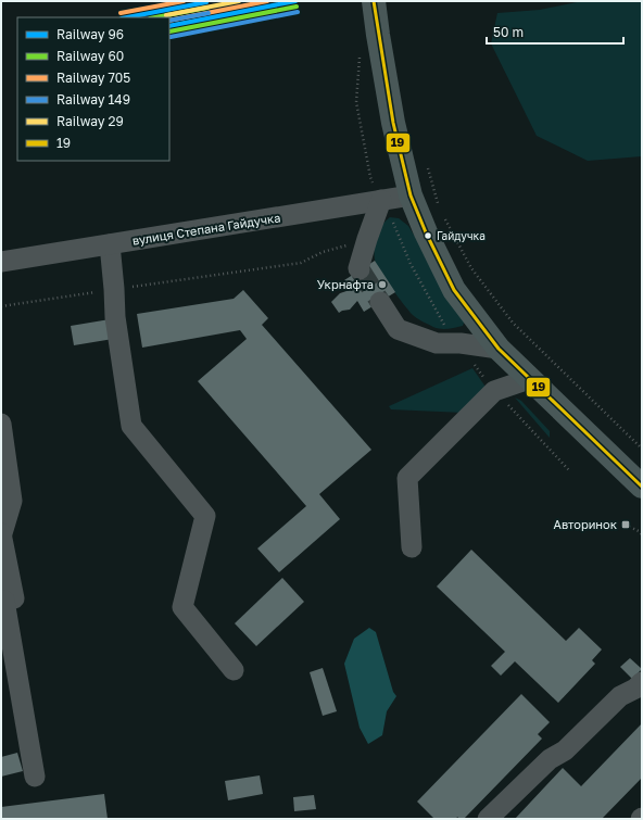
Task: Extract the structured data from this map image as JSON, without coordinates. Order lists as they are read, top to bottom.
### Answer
{
  "streets": {
    "street": ["вулиця Степана Гайдучка"]
  },
  "places": {
    "other": ["Гайдучка", "Укрнафта"],
    "transit": ["Авторинок"]
  },
  "lines": [
    "rail line 96",
    "rail line 705",
    "rail line 29",
    "transit line 19",
    "rail line 60",
    "rail line 149"
  ],
  "legend": [
    "Railway 96",
    "Railway 60",
    "Railway 705",
    "Railway 149",
    "Railway 29",
    "19"
  ],
  "scale_bar": "50 m"
}
